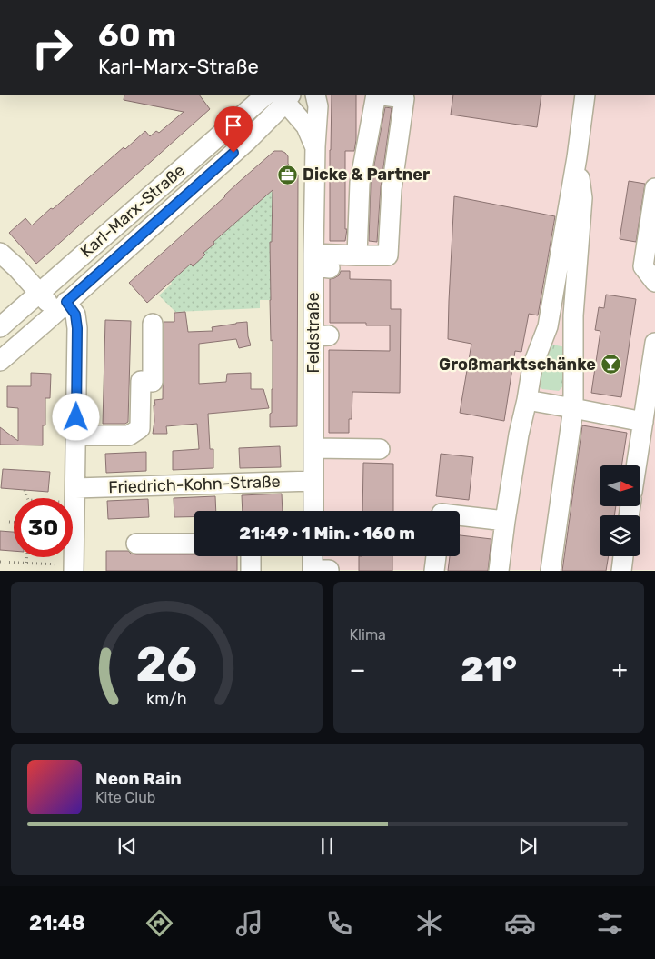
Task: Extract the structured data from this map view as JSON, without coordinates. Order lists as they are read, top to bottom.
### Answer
{
  "streets": {
    "street": ["Karl-Marx-Straße", "Feldstraße", "Friedrich-Kohn-Straße"]
  },
  "crossings": [
    ["Karl-Marx-Straße", "Feldstraße"],
    ["Feldstraße", "Friedrich-Kohn-Straße"]
  ],
  "places": {
    "office": ["Dicke & Partner"],
    "bar": ["Großmarktschänke"]
  },
  "north": "right",
  "page": {
    "turn": ["60 m", "Karl-Marx-Straße"],
    "limit": "30",
    "trip": "21:49 · 1 Min. · 160 m",
    "tile": "Klima",
    "heat": ["−", "21°", "+"],
    "song": ["Neon Rain", "Kite Club"],
    "tabs": "21:48",
    "gauge": ["26", "km/h"]
  }
}
